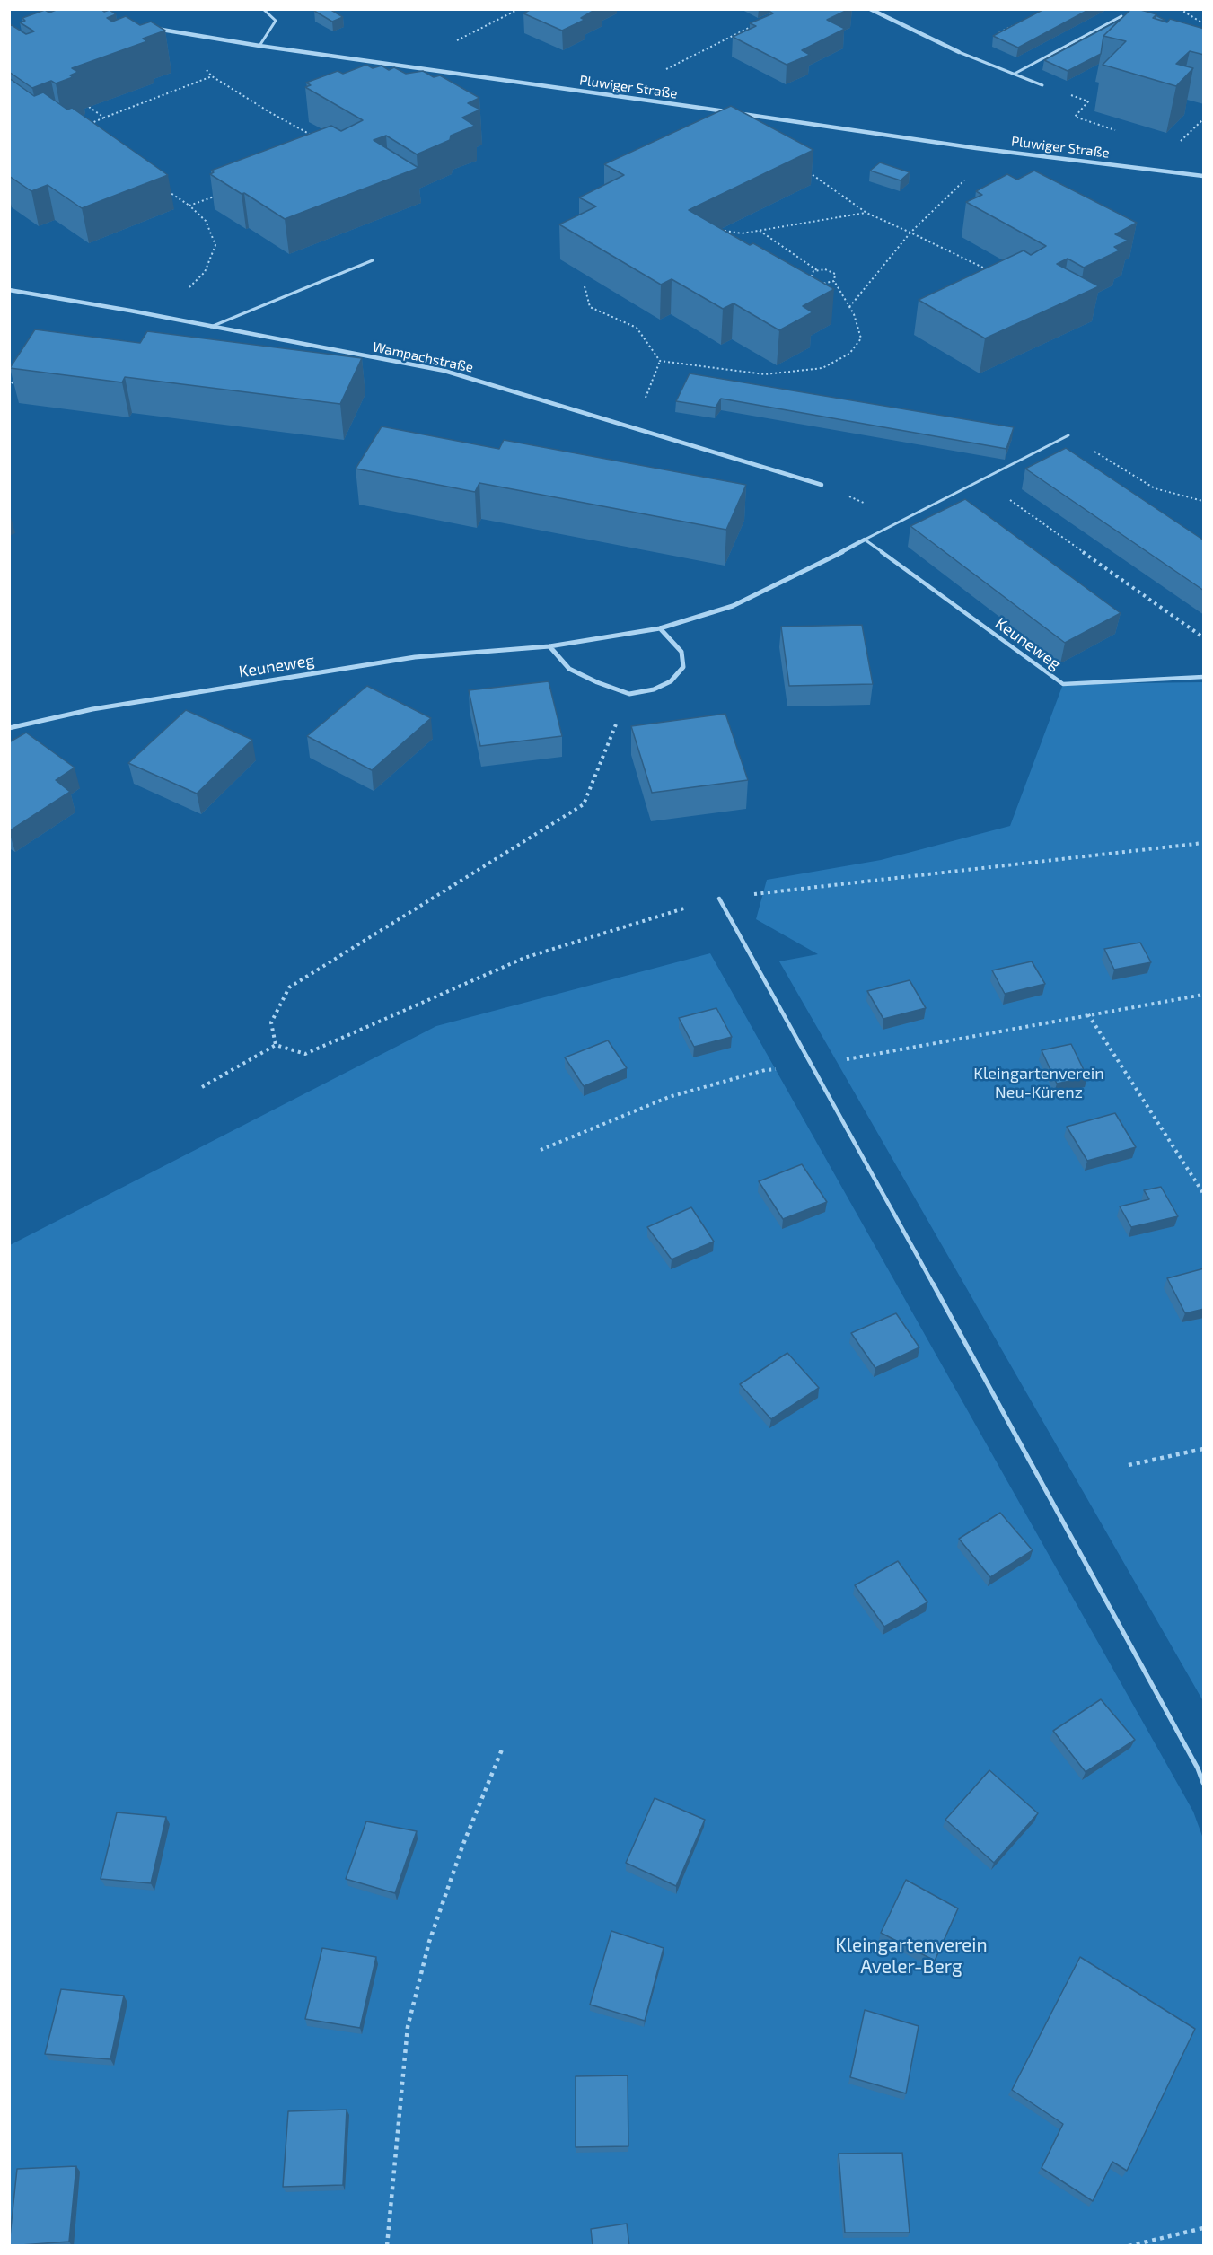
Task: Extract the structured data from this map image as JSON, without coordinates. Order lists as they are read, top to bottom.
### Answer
{
  "streets": {
    "street": ["Pluwiger Straße", "Wampachstraße", "Keuneweg"]
  },
  "parks": ["Kleingartenverein Neu-Kürenz", "Kleingartenverein Aveler-Berg"]
}
